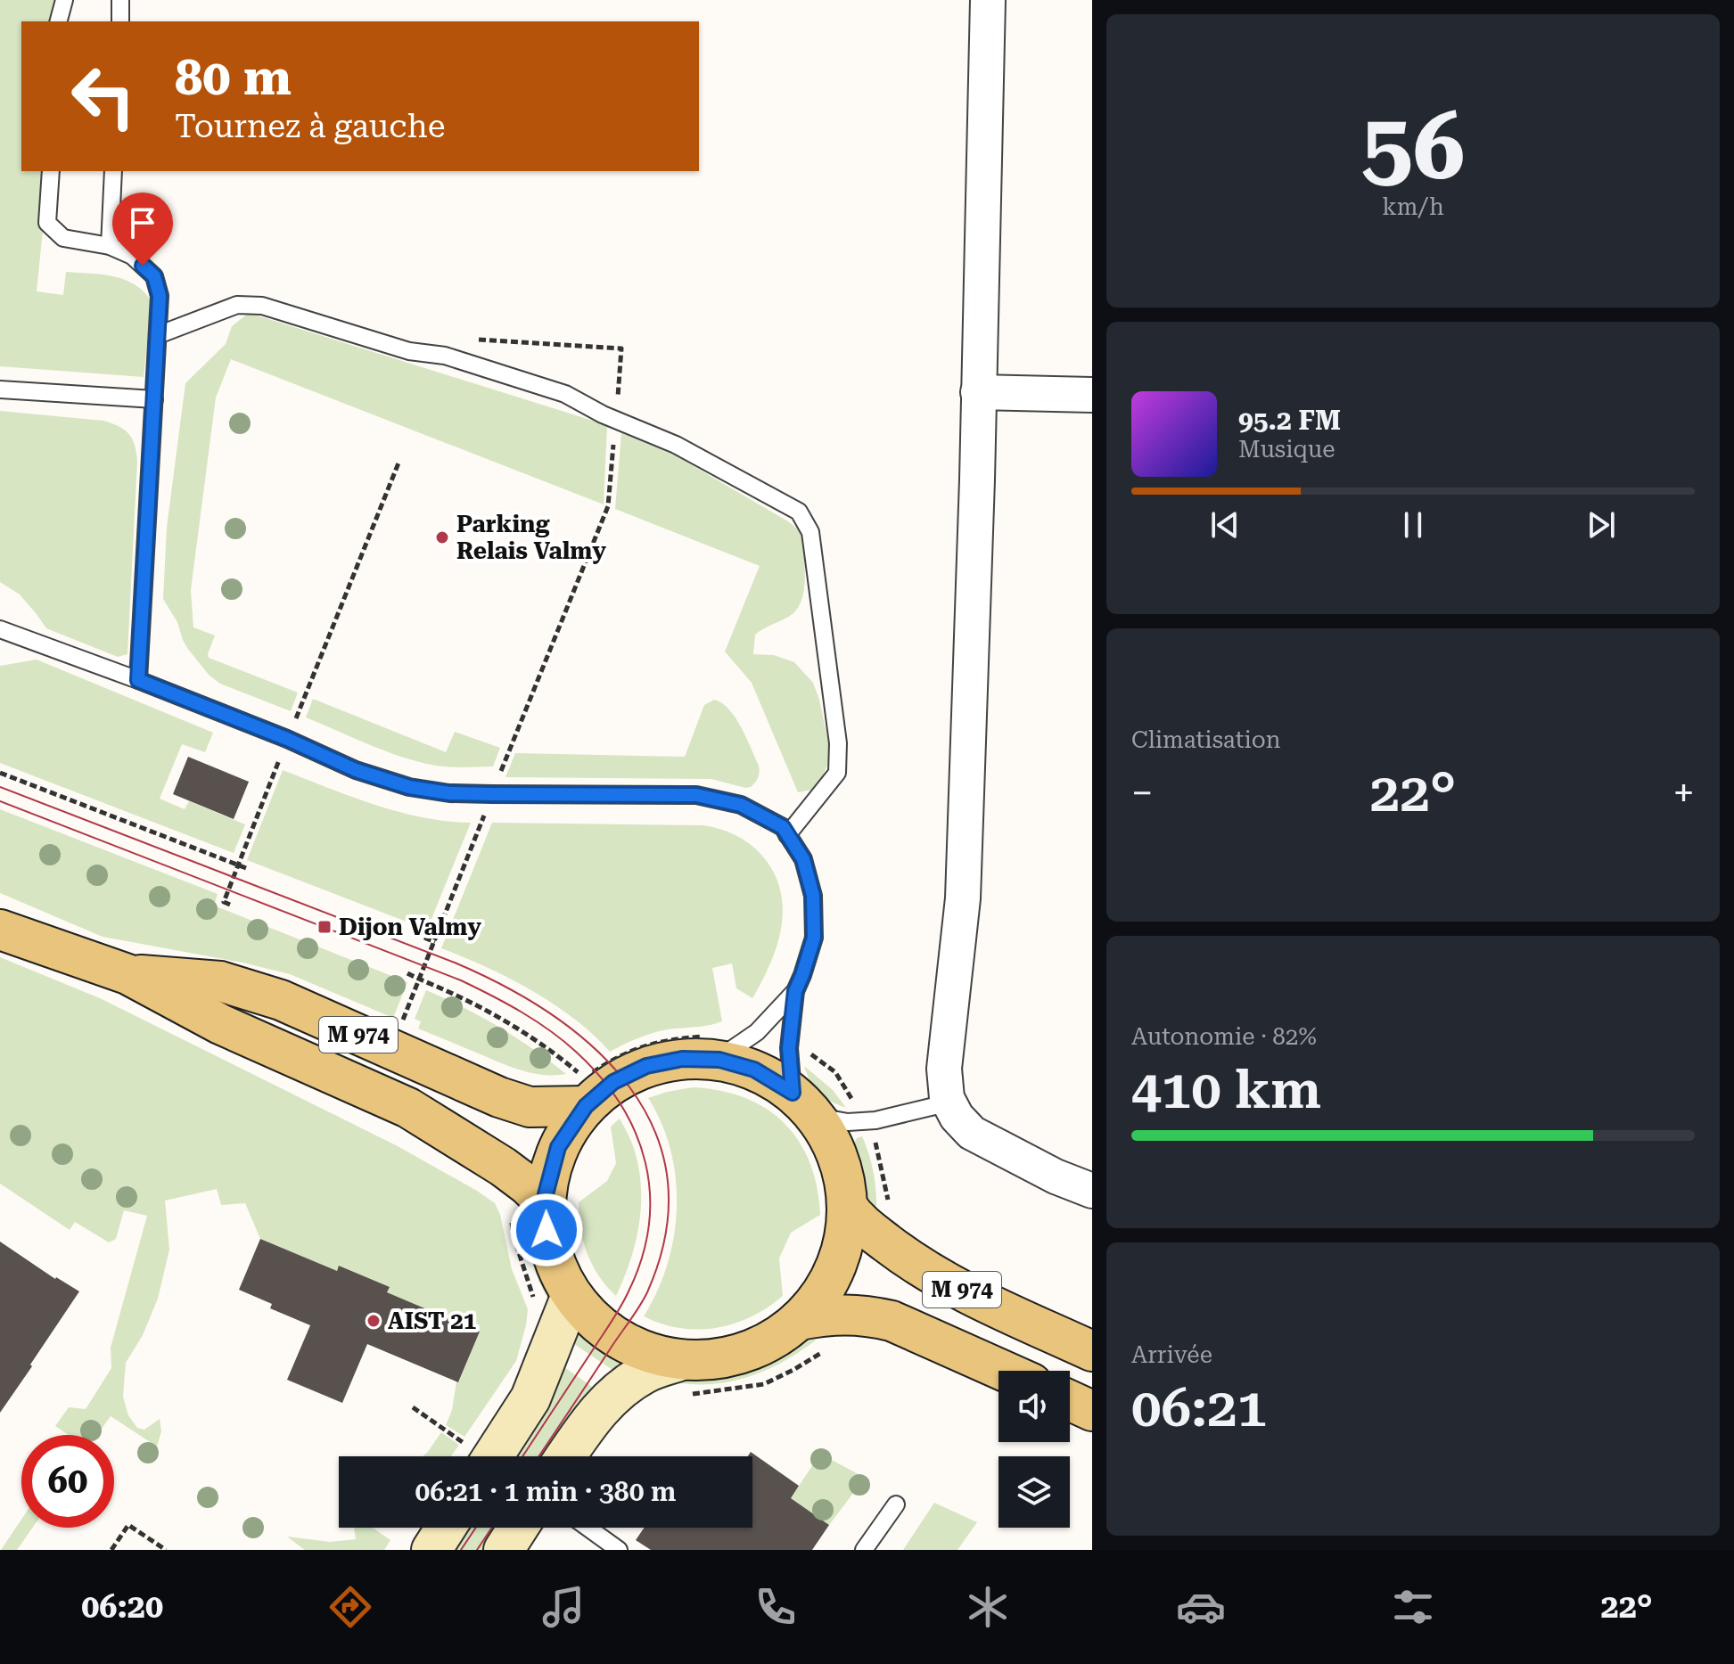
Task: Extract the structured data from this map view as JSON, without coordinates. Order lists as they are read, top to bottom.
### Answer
{
  "streets": {
    "main road": ["M 974"]
  },
  "places": {
    "other": ["Parking Relais Valmy", "AIST 21"],
    "transit": ["Dijon Valmy"]
  },
  "page": {
    "tile": [
      ["56", "km/h"],
      "Climatisation",
      ["Autonomie · 82%", "410 km"],
      ["Arrivée", "06:21"]
    ],
    "turn": ["80 m", "Tournez à gauche"],
    "song": ["95.2 FM", "Musique"],
    "heat": ["−", "22°", "+"],
    "limit": "60",
    "trip": "06:21 · 1 min · 380 m",
    "tabs": ["06:20", "22°"]
  }
}
